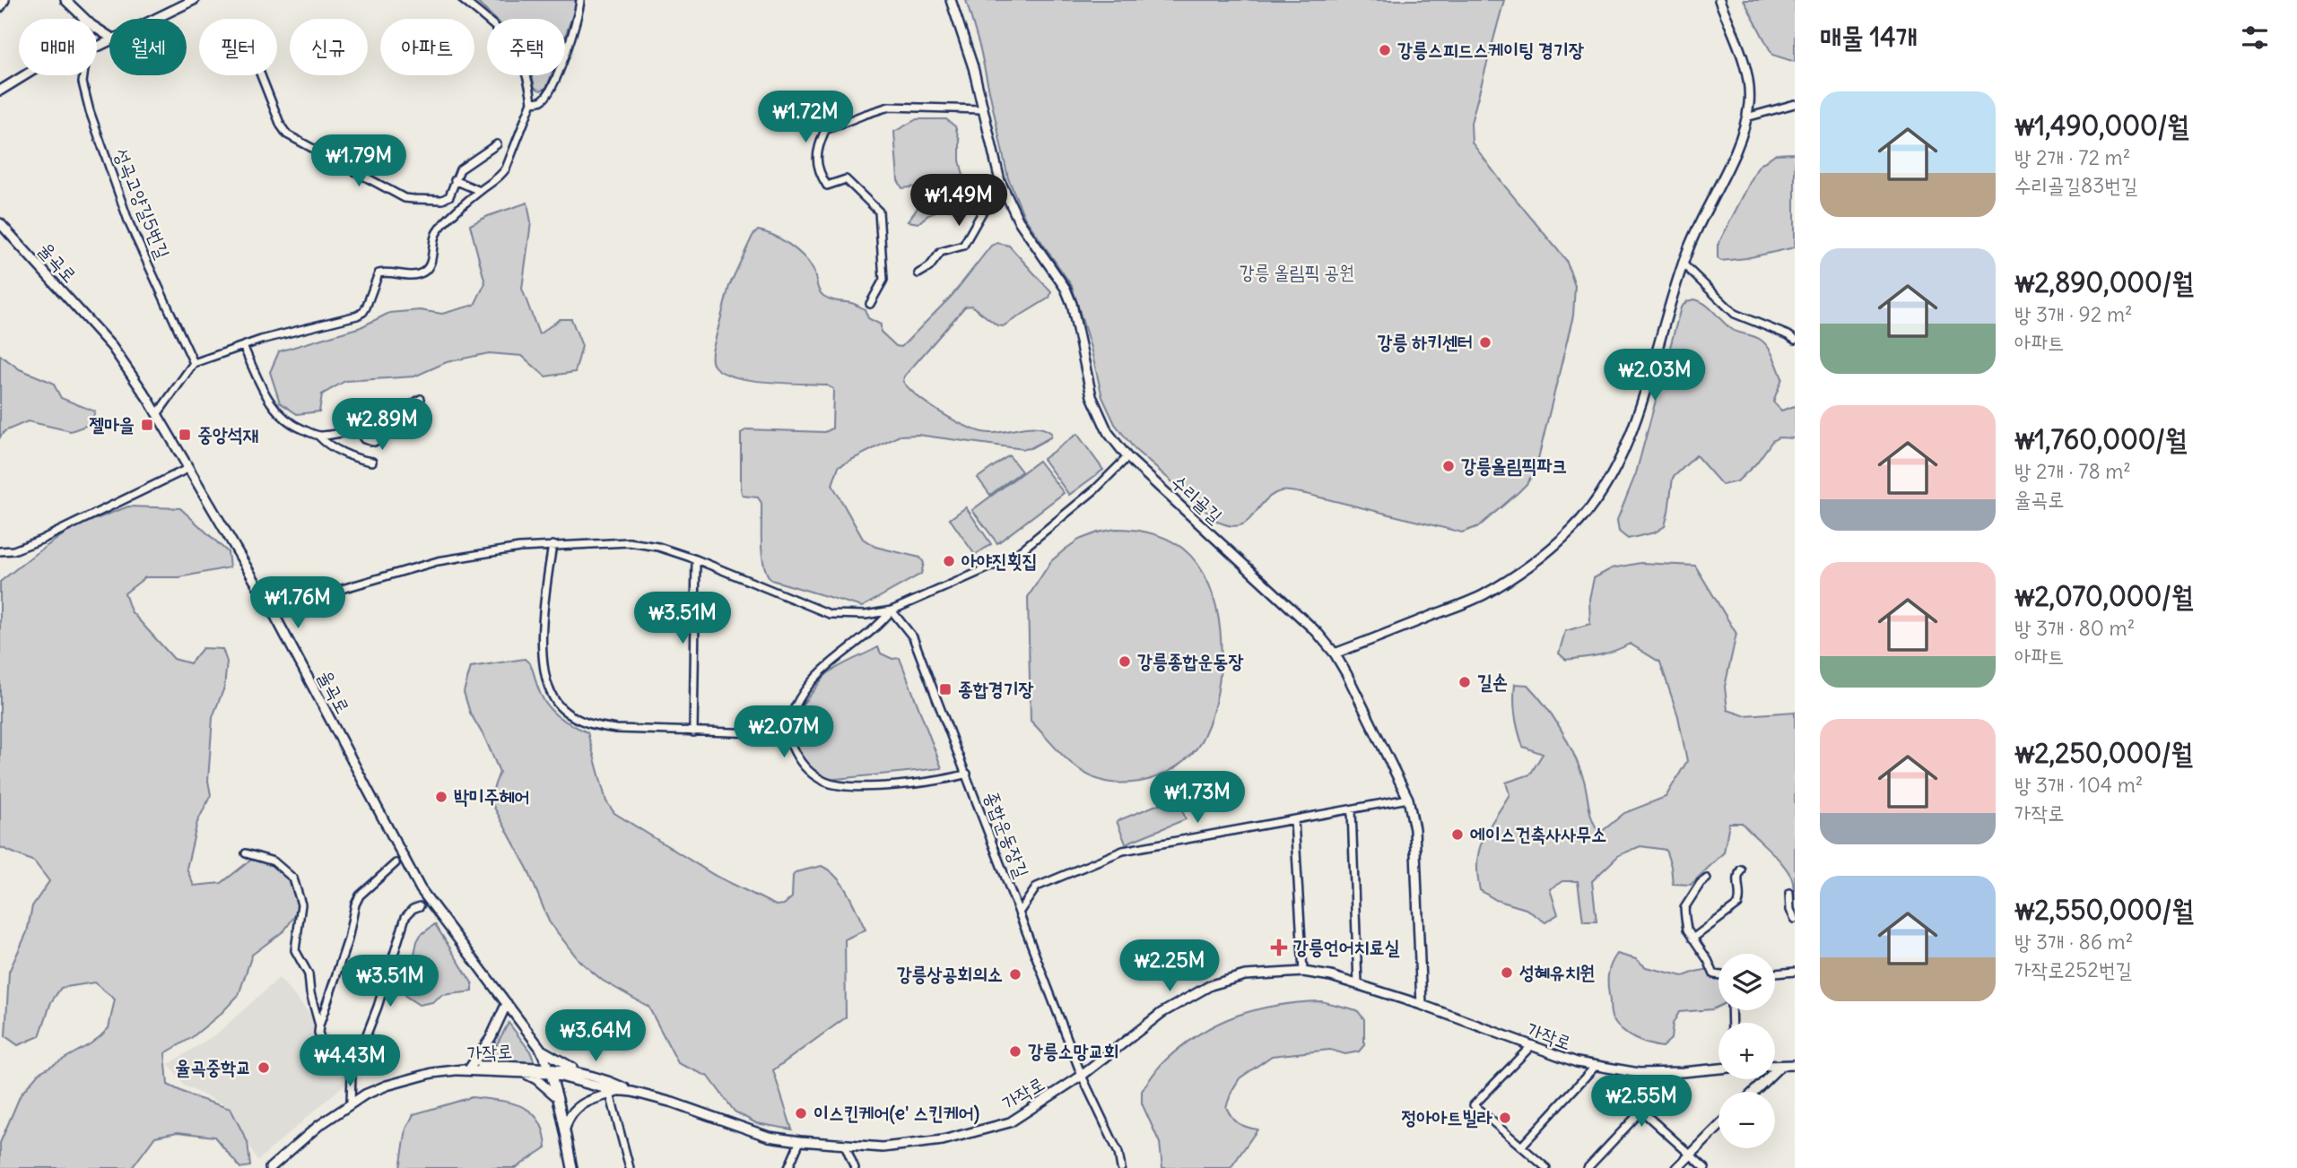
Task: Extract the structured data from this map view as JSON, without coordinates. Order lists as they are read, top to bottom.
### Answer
{
  "streets": {
    "street": [
      "성곡고양길5번길",
      "율곡로",
      "수리골길",
      "종합운동장길",
      "가작로"
    ]
  },
  "crossings": [
    ["율곡로", "가작로"],
    ["수리골길", "가작로"],
    ["종합운동장길", "가작로"]
  ],
  "parks": ["강릉 올림픽 공원"],
  "places": {
    "other": [
      "강릉스피드스케이팅 경기장",
      "강릉 하키센터",
      "강릉올림픽파크",
      "아야진횟집",
      "강릉종합운동장",
      "길손",
      "박미주헤어",
      "에이스건축사사무소",
      "성혜유치원",
      "강릉상공회의소",
      "강릉소망교회",
      "율곡중학교",
      "이스킨케어(e' 스킨케어)",
      "정아아트빌라"
    ],
    "transit": ["젤마을", "중앙석재", "종합경기장"],
    "health": ["강릉언어치료실"]
  },
  "page": {
    "heading": "매물 14개",
    "chip": [
      "매매",
      "월세",
      "필터",
      "신규",
      "아파트",
      "주택"
    ],
    "list": [
      {
        "name": "₩1,490,000/월",
        "note": "방 2개 · 72 m² · 수리골길83번길"
      },
      {
        "name": "₩2,890,000/월",
        "note": "방 3개 · 92 m² · 아파트"
      },
      {
        "name": "₩1,760,000/월",
        "note": "방 2개 · 78 m² · 율곡로"
      },
      {
        "name": "₩2,070,000/월",
        "note": "방 3개 · 80 m² · 아파트"
      },
      {
        "name": "₩2,250,000/월",
        "note": "방 3개 · 104 m² · 가작로"
      },
      {
        "name": "₩2,550,000/월",
        "note": "방 3개 · 86 m² · 가작로252번길"
      }
    ],
    "price": [
      "₩1.72M",
      "₩1.79M",
      "₩1.49M",
      "₩2.03M",
      "₩2.89M",
      "₩1.76M",
      "₩3.51M",
      "₩2.07M",
      "₩1.73M",
      "₩2.25M",
      "₩3.51M",
      "₩3.64M",
      "₩4.43M",
      "₩2.55M"
    ],
    "map_buttons": ["+", "−"]
  }
}
